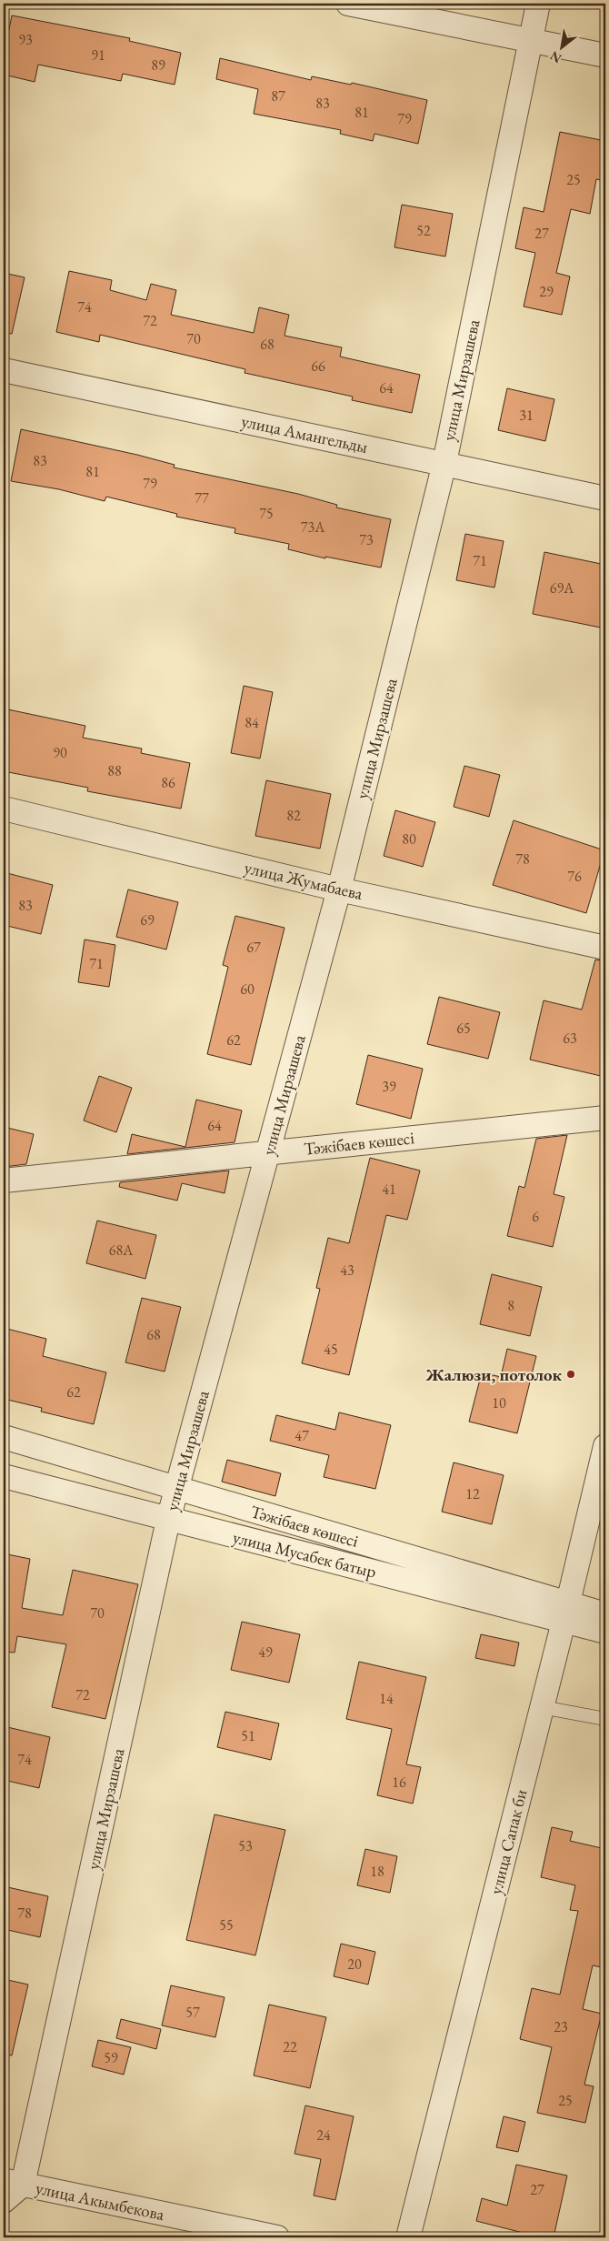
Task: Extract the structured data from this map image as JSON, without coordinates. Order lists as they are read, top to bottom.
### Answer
{
  "streets": {
    "street": [
      "улица Мирзашева",
      "улица Амангельды",
      "улица Жумабаева",
      "Тәжібаев көшесі",
      "улица Мусабек батыр",
      "улица Сапак би",
      "улица Акымбекова"
    ]
  },
  "crossings": [
    ["улица Мирзашева", "улица Амангельды"],
    ["улица Мирзашева", "улица Жумабаева"],
    ["улица Мирзашева", "улица Мусабек батыр"],
    ["улица Мирзашева", "улица Акымбекова"],
    ["улица Мусабек батыр", "улица Сапак би"]
  ],
  "places": ["Жалюзи, потолок"],
  "house_numbers": [
    "93",
    "91",
    "89",
    "87",
    "83",
    "81",
    "79",
    "25",
    "52",
    "27",
    "29",
    "74",
    "72",
    "70",
    "68",
    "66",
    "64",
    "31",
    "83",
    "81",
    "79",
    "77",
    "75",
    "73А",
    "73",
    "71",
    "69А",
    "84",
    "90",
    "88",
    "86",
    "82",
    "80",
    "78",
    "76",
    "83",
    "69",
    "67",
    "71",
    "60",
    "65",
    "63",
    "62",
    "39",
    "64",
    "41",
    "6",
    "68А",
    "43",
    "8",
    "68",
    "45",
    "62",
    "10",
    "47",
    "12",
    "70",
    "49",
    "72",
    "14",
    "51",
    "74",
    "16",
    "53",
    "18",
    "78",
    "55",
    "20",
    "57",
    "23",
    "22",
    "59",
    "25",
    "24",
    "27"
  ],
  "north": "bottom left"
}
